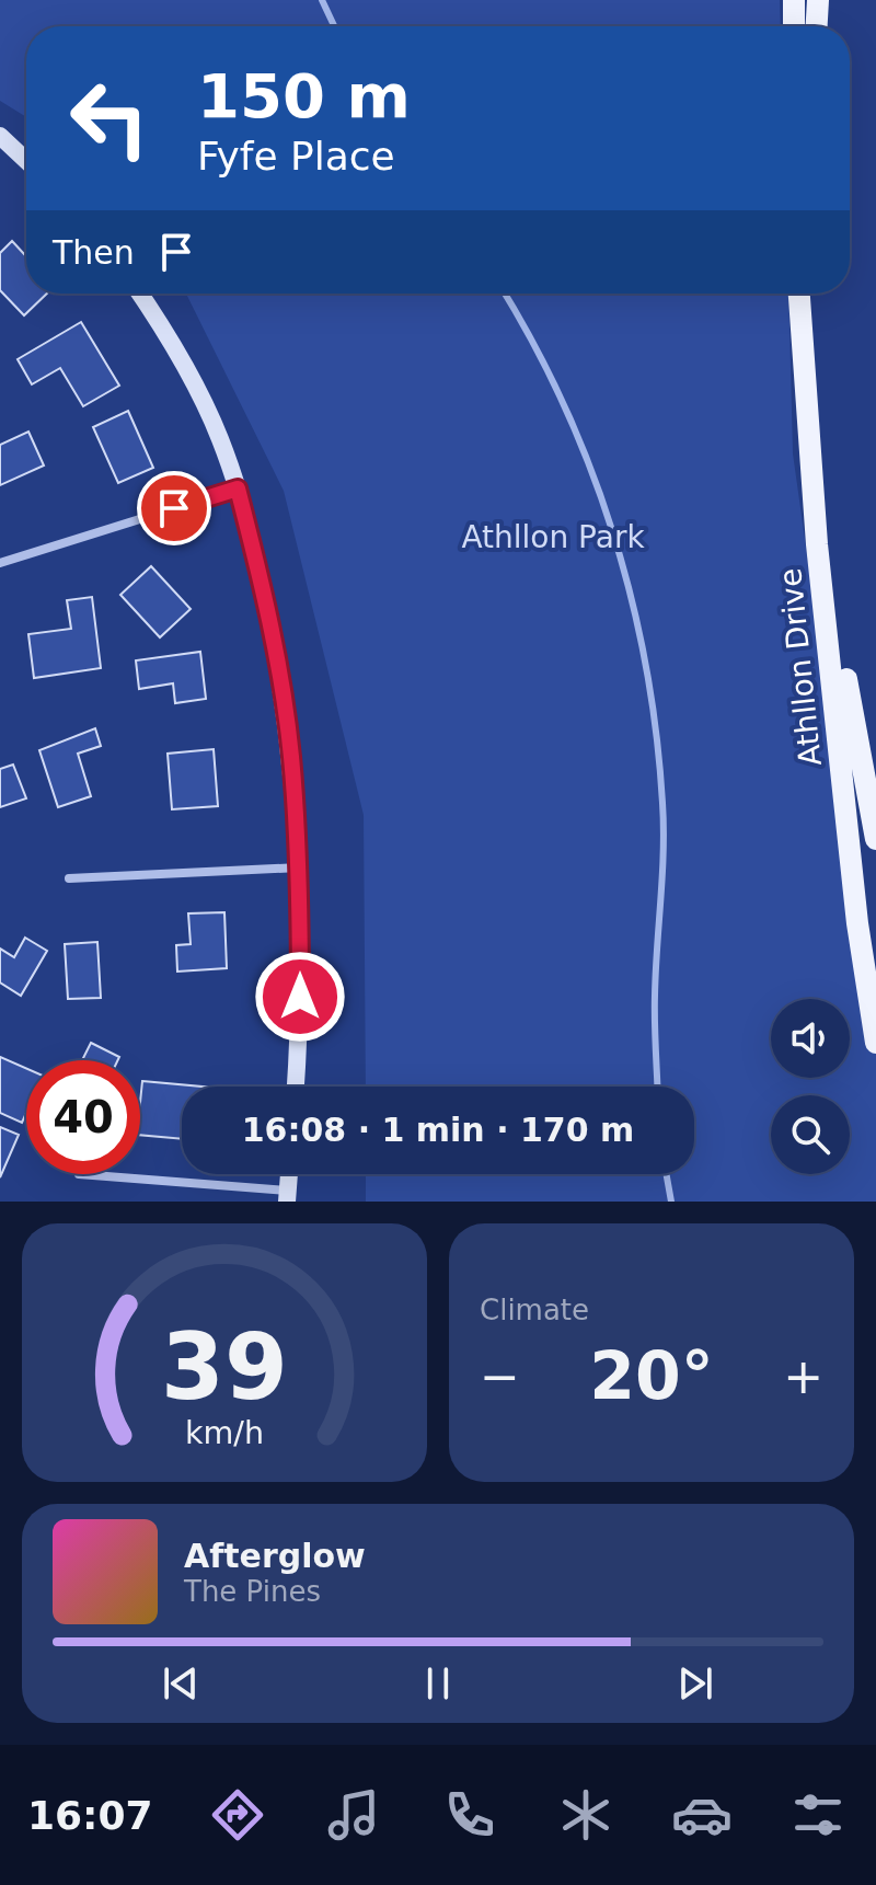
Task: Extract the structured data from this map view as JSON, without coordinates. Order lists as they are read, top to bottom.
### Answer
{
  "streets": {
    "main road": ["Athllon Drive"]
  },
  "parks": ["Athllon Park"],
  "page": {
    "turn": ["150 m", "Fyfe Place"],
    "then": "Then",
    "limit": "40",
    "trip": "16:08 · 1 min · 170 m",
    "tile": "Climate",
    "heat": ["−", "20°", "+"],
    "song": ["Afterglow", "The Pines"],
    "tabs": "16:07",
    "gauge": ["39", "km/h"]
  }
}
